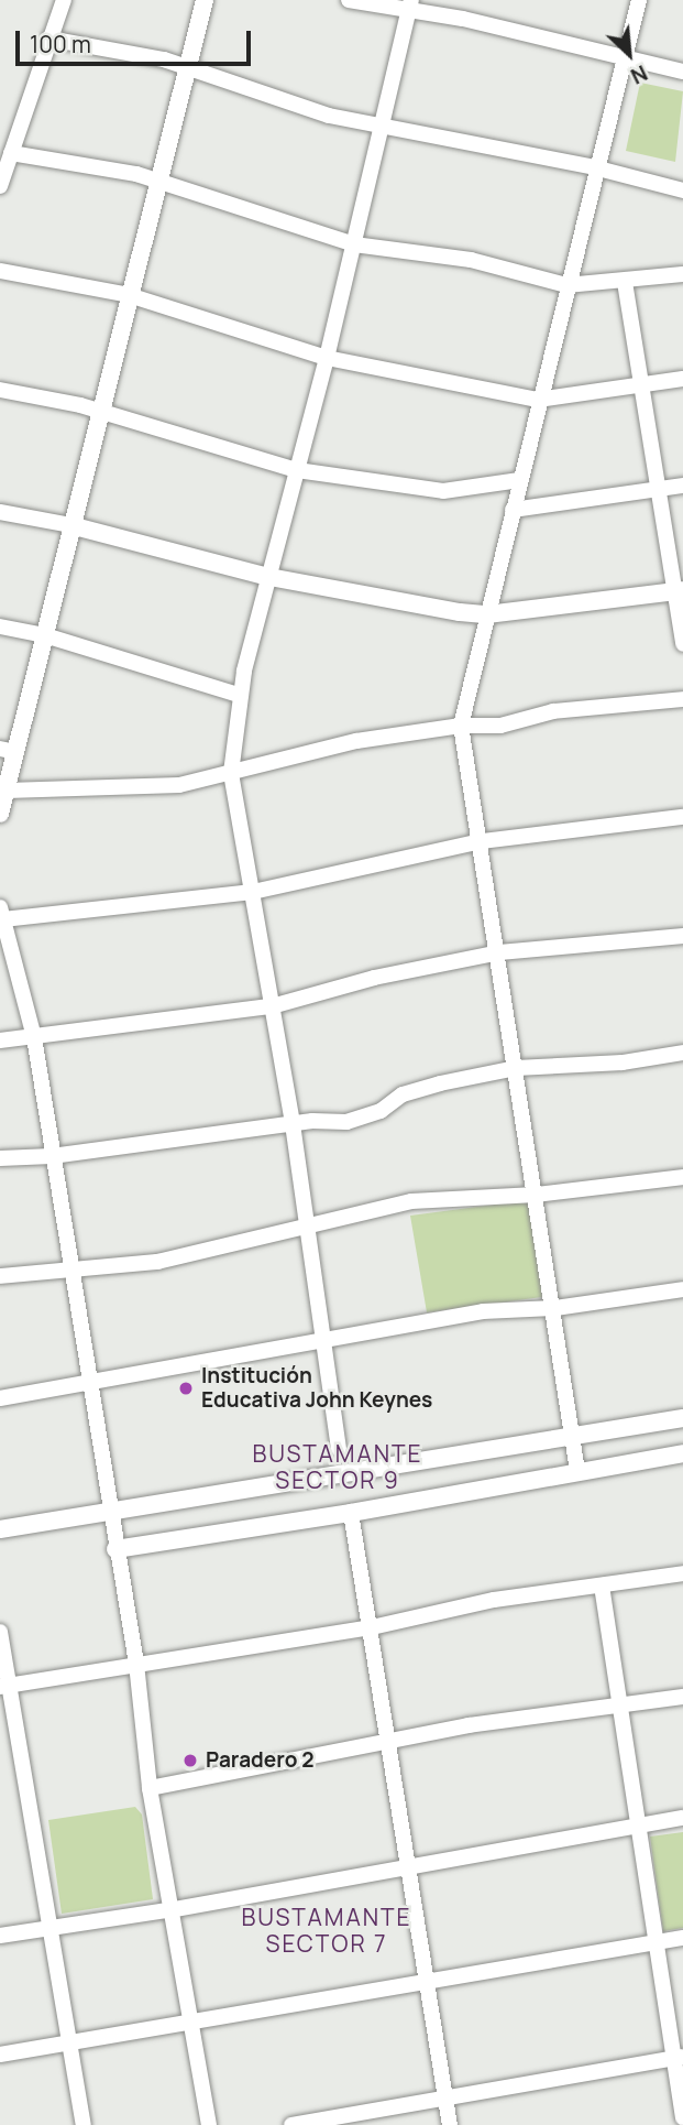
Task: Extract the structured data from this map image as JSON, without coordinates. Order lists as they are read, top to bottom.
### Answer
{
  "districts": ["BUSTAMANTE SECTOR 9", "BUSTAMANTE SECTOR 7"],
  "places": ["Institución Educativa John Keynes", "Paradero 2"],
  "scale_bar": "100 m",
  "north": "bottom right"
}
